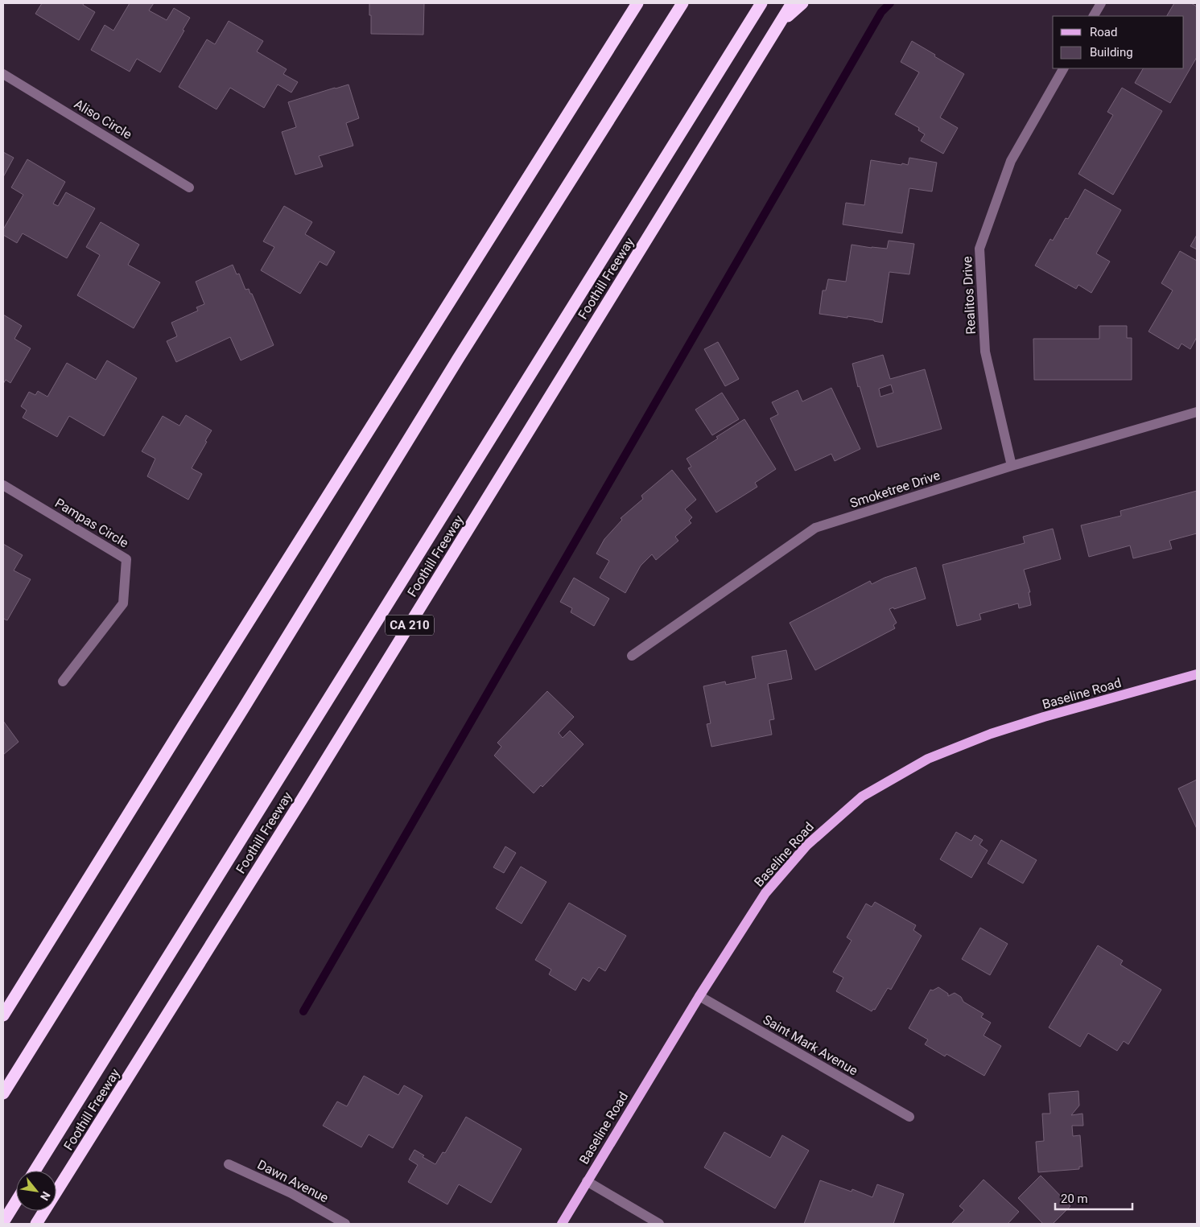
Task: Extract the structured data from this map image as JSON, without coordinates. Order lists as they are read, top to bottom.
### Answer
{
  "streets": {
    "highway": ["Foothill Freeway", "CA 210"],
    "main road": ["Baseline Road"],
    "street": [
      "Aliso Circle",
      "Realitos Drive",
      "Smoketree Drive",
      "Pampas Circle",
      "Saint Mark Avenue",
      "Dawn Avenue"
    ]
  },
  "crossings": [
    ["Realitos Drive", "Smoketree Drive"],
    ["Baseline Road", "Saint Mark Avenue"]
  ],
  "legend": ["Road", "Building"],
  "scale_bar": "20 m",
  "north": "bottom right"
}
